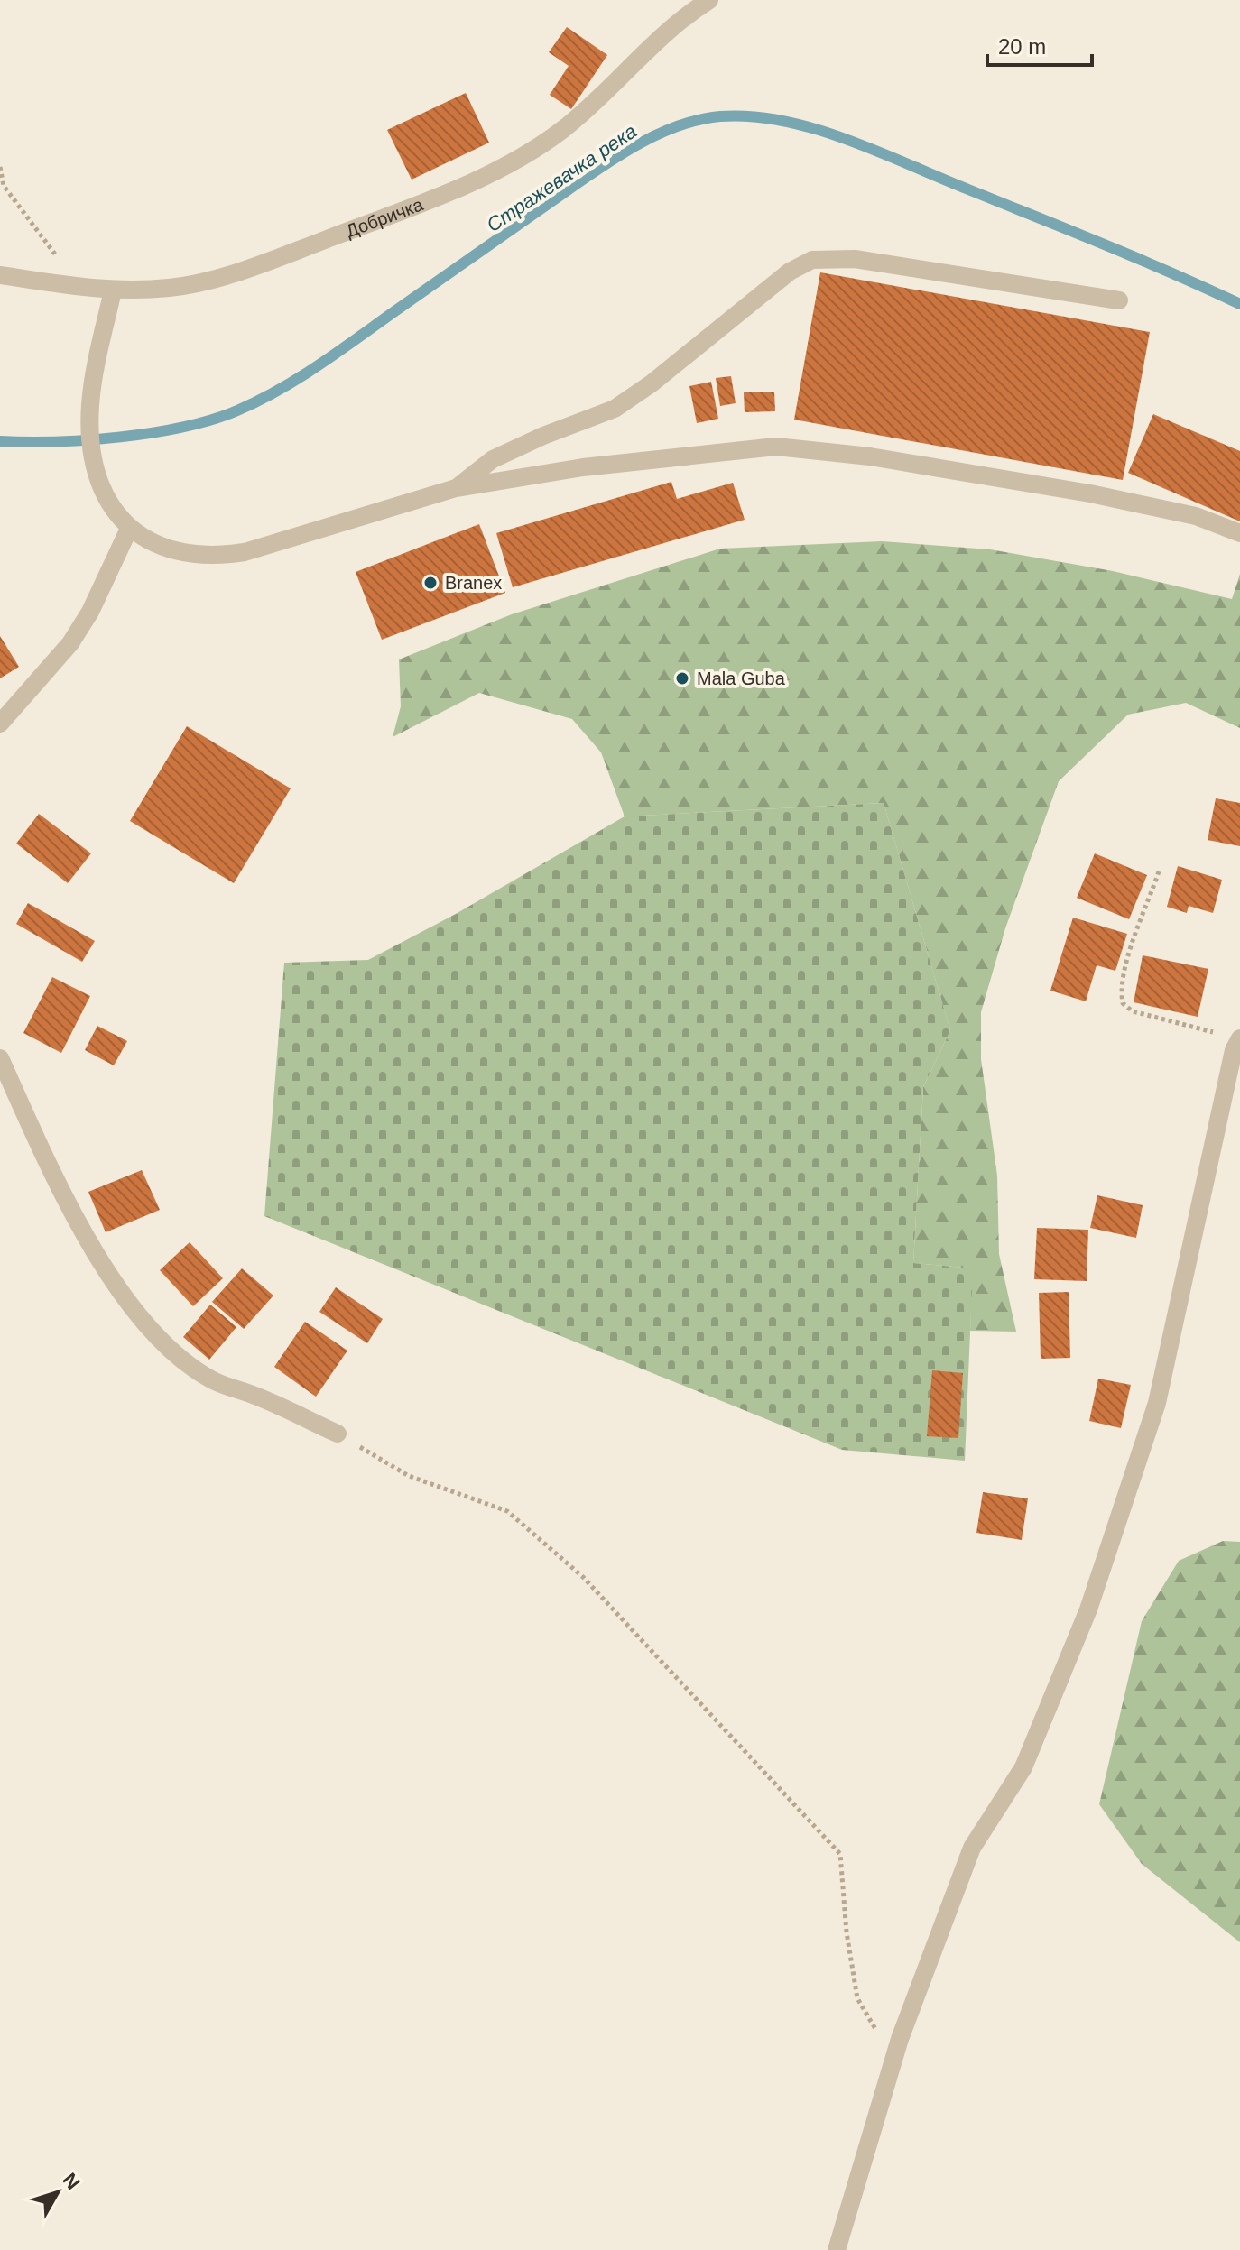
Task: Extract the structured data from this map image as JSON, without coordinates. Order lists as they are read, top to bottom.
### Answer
{
  "streets": {
    "street": ["Добричка"]
  },
  "water": ["Стражевачка река"],
  "places": ["Branex", "Mala Guba"],
  "scale_bar": "20 m",
  "north": "top right"
}
